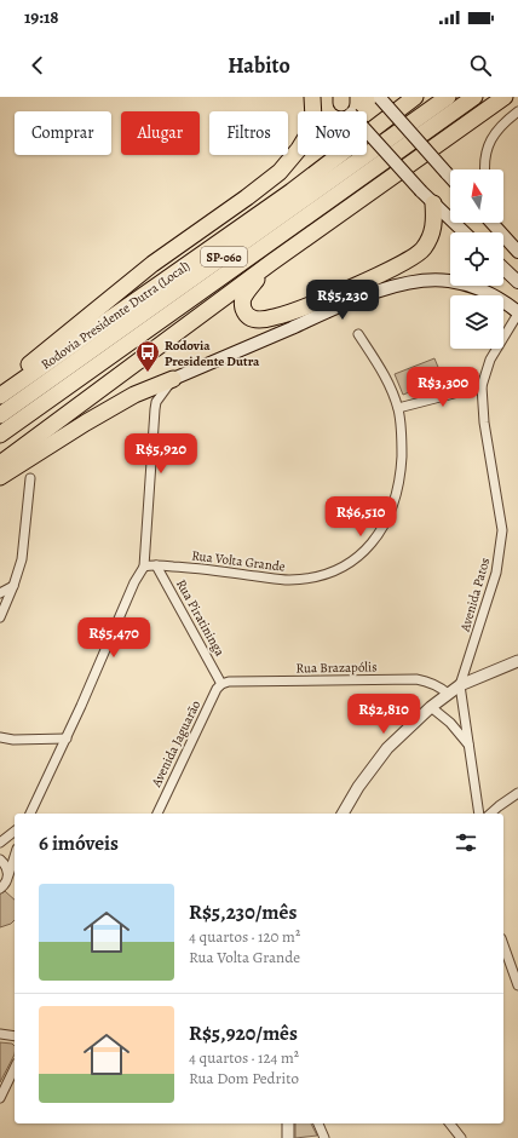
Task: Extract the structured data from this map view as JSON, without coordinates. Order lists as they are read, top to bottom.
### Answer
{
  "streets": {
    "highway": ["SP-060", "Rodovia Presidente Dutra (Local)"],
    "street": [
      "Rua Volta Grande",
      "Avenida Patos",
      "Rua Piratininga",
      "Rua Brazapólis",
      "Avenida Jaguarão"
    ]
  },
  "crossings": [
    ["Rua Volta Grande", "Rua Piratininga"],
    ["Rua Piratininga", "Rua Brazapólis"],
    ["Rua Piratininga", "Avenida Jaguarão"],
    ["Rua Brazapólis", "Avenida Jaguarão"]
  ],
  "places": {
    "bus stop": ["Rodovia Presidente Dutra"]
  },
  "north": "top",
  "page": {
    "status": "19:18",
    "header": "Habito",
    "chip": [
      "Comprar",
      "Alugar",
      "Filtros",
      "Novo"
    ],
    "price": [
      "R$5,230",
      "R$3,300",
      "R$5,920",
      "R$6,510",
      "R$5,470",
      "R$2,810"
    ],
    "heading": "6 imóveis",
    "list": [
      {
        "name": "R$5,230/mês",
        "note": "4 quartos · 120 m² · Rua Volta Grande"
      },
      {
        "name": "R$5,920/mês",
        "note": "4 quartos · 124 m² · Rua Dom Pedrito"
      }
    ]
  }
}
